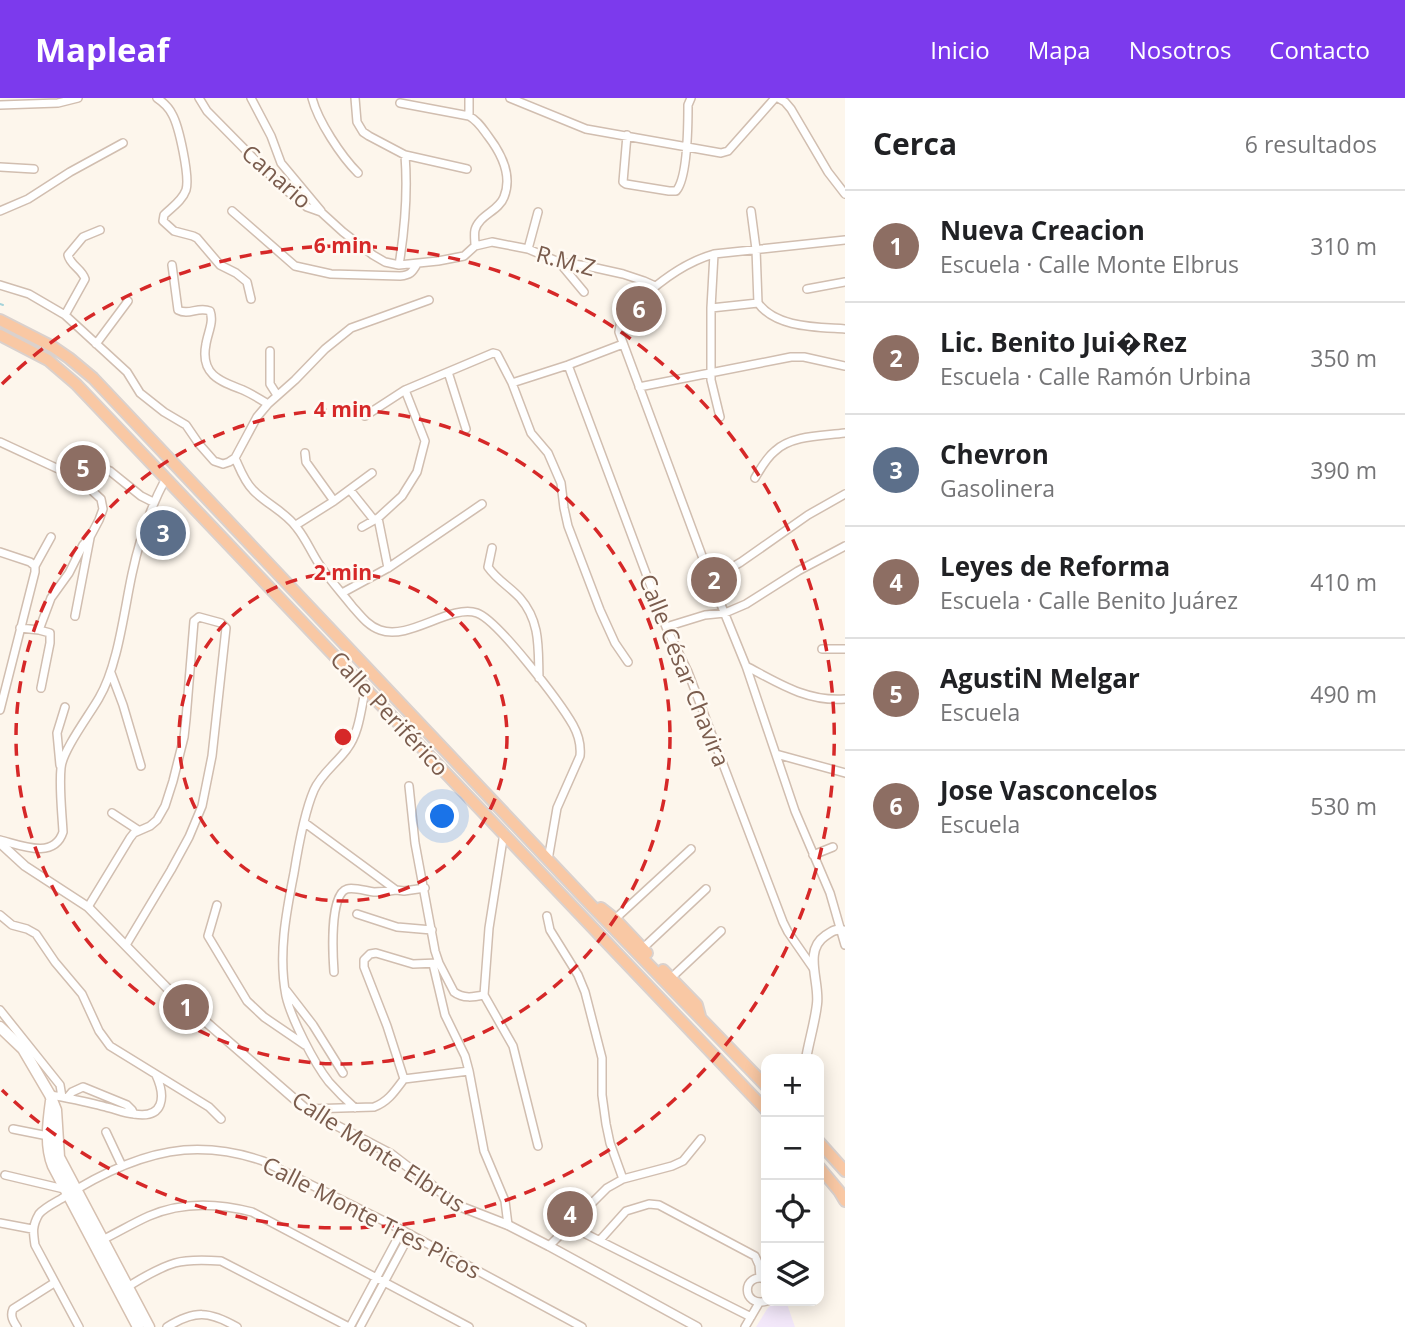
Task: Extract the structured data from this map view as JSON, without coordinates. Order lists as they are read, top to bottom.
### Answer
{
  "streets": {
    "highway": ["Calle Periférico"],
    "street": [
      "Canario",
      "R.M.Z",
      "Calle César Chavira",
      "Calle Monte Elbrus",
      "Calle Monte Tres Picos"
    ]
  },
  "crossings": [
    ["Canario", "R.M.Z"]
  ],
  "page": {
    "header": "Mapleaf",
    "nav": [
      "Inicio",
      "Mapa",
      "Nosotros",
      "Contacto"
    ],
    "heading": ["Cerca", "6 resultados"],
    "list": [
      {
        "mark": "1",
        "name": "Nueva Creacion",
        "note": "Escuela · Calle Monte Elbrus",
        "value": "310 m"
      },
      {
        "mark": "2",
        "name": "Lic. Benito Jui�Rez",
        "note": "Escuela · Calle Ramón Urbina",
        "value": "350 m"
      },
      {
        "mark": "3",
        "name": "Chevron",
        "note": "Gasolinera",
        "value": "390 m"
      },
      {
        "mark": "4",
        "name": "Leyes de Reforma",
        "note": "Escuela · Calle Benito Juárez",
        "value": "410 m"
      },
      {
        "mark": "5",
        "name": "AgustiN Melgar",
        "note": "Escuela",
        "value": "490 m"
      },
      {
        "mark": "6",
        "name": "Jose Vasconcelos",
        "note": "Escuela",
        "value": "530 m"
      }
    ],
    "pins": [
      "6",
      "5",
      "3",
      "2",
      "1",
      "4"
    ],
    "map_buttons": ["+", "−"]
  },
  "rings": ["6 min", "4 min", "2 min"]
}
